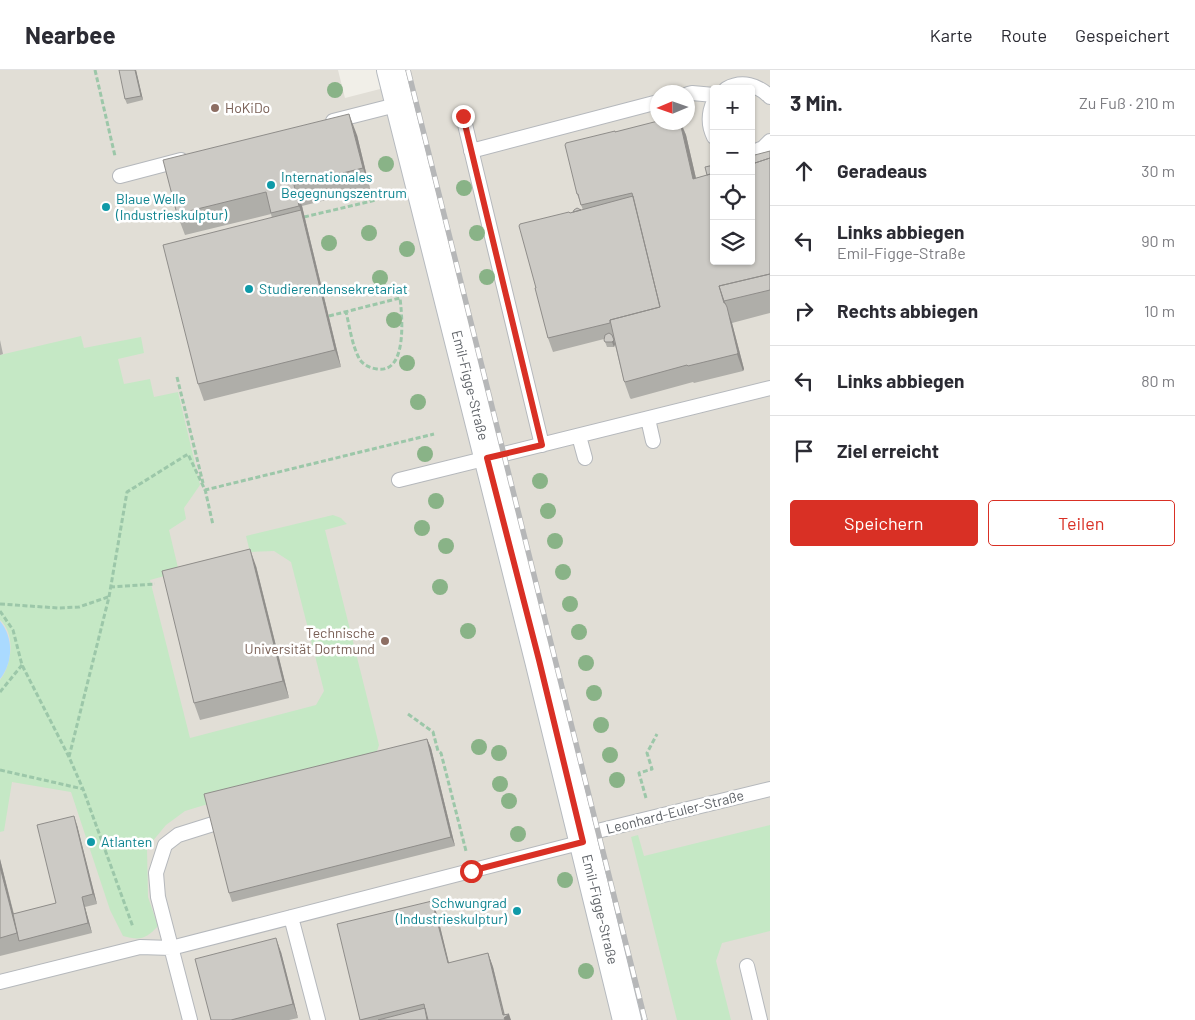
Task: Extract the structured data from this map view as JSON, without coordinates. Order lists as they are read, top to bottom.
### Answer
{
  "streets": {
    "street": ["Emil-Figge-Straße"],
    "lane": ["Leonhard-Euler-Straße"]
  },
  "crossings": [
    ["Emil-Figge-Straße", "Leonhard-Euler-Straße"]
  ],
  "places": [
    "HoKiDo",
    "Internationales Begegnungszentrum",
    "Blaue Welle (Industrieskulptur)",
    "Studierendensekretariat",
    "Technische Universität Dortmund",
    "Atlanten",
    "Schwungrad (Industrieskulptur)"
  ],
  "north": "left",
  "page": {
    "header": "Nearbee",
    "nav": ["Karte", "Route", "Gespeichert"],
    "heading": ["3 Min.", "Zu Fuß · 210 m"],
    "map_buttons": ["+", "−"],
    "list": [
      ["Geradeaus", "30 m"],
      ["Links abbiegen", "Emil-Figge-Straße", "90 m"],
      ["Rechts abbiegen", "10 m"],
      ["Links abbiegen", "80 m"],
      "Ziel erreicht"
    ],
    "buttons": ["Speichern", "Teilen"]
  }
}
